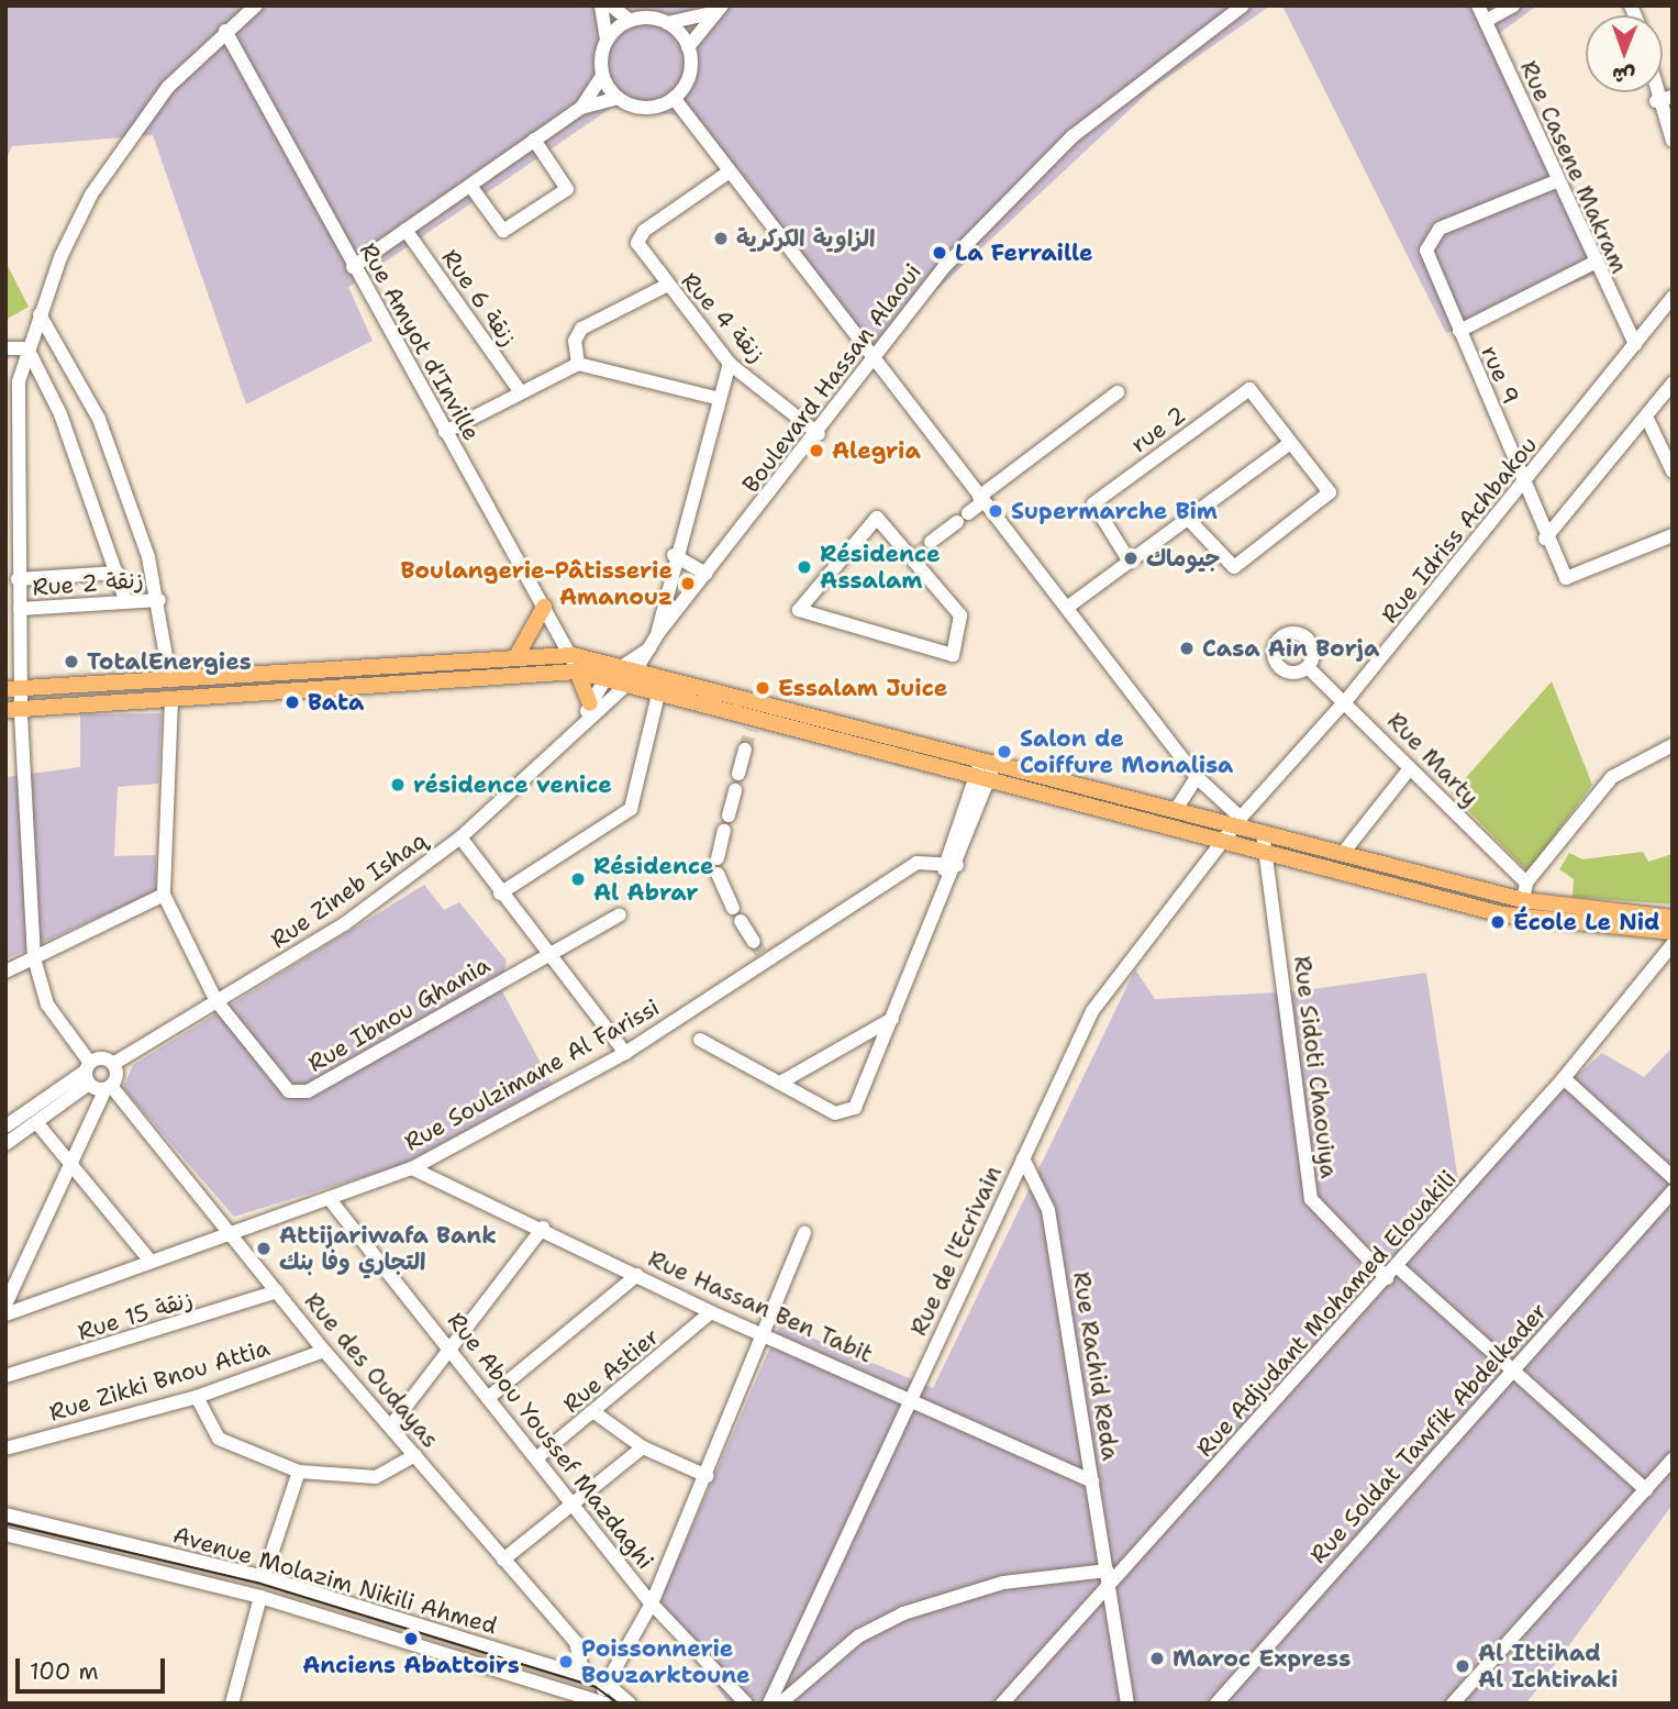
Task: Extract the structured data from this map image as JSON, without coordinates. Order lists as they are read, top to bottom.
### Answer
{
  "streets": {
    "street": [
      "Rue Casene Makram",
      "Rue 6 زنقة",
      "Rue 4 زنقة",
      "Rue Amyot d'Inville",
      "rue 9",
      "Boulevard Hassan Alaoui",
      "rue 2",
      "Rue Idriss Achbakou",
      "Rue 2 زنقة",
      "Rue Marty",
      "Rue Zineb Ishaq",
      "Rue Ibnou Ghania",
      "Rue Sidoti Chaouiya",
      "Rue Soulzimane Al Farissi",
      "Rue de l'Ecrivain",
      "Rue Hassan Ben Tabit",
      "Rue Adjudant Mohamed Elouakili",
      "Rue 15 زنقة",
      "Rue Rachid Reda",
      "Rue des Oudayas",
      "Rue Astier",
      "Rue Zikki Bnou Attia",
      "Rue Soldat Tawfik Abdelkader",
      "Rue Abou Youssef Mazdaghi",
      "Avenue Molazim Nikili Ahmed"
    ]
  },
  "crossings": [
    ["Rue Casene Makram", "rue 9"],
    ["Rue Casene Makram", "Rue Idriss Achbakou"],
    ["Rue 4 زنقة", "Boulevard Hassan Alaoui"],
    ["rue 9", "Rue Idriss Achbakou"],
    ["Boulevard Hassan Alaoui", "Rue Zineb Ishaq"],
    ["Rue Idriss Achbakou", "Rue Marty"],
    ["Rue Idriss Achbakou", "Rue de l'Ecrivain"],
    ["Rue Zineb Ishaq", "Rue Ibnou Ghania"],
    ["Rue Sidoti Chaouiya", "Rue Adjudant Mohamed Elouakili"],
    ["Rue Soulzimane Al Farissi", "Rue Hassan Ben Tabit"],
    ["Rue Soulzimane Al Farissi", "Rue des Oudayas"],
    ["Rue Soulzimane Al Farissi", "Rue Abou Youssef Mazdaghi"],
    ["Rue de l'Ecrivain", "Rue Hassan Ben Tabit"],
    ["Rue de l'Ecrivain", "Rue Rachid Reda"],
    ["Rue Hassan Ben Tabit", "Rue Rachid Reda"],
    ["Rue Hassan Ben Tabit", "Rue Astier"],
    ["Rue Adjudant Mohamed Elouakili", "Rue Rachid Reda"],
    ["Rue 15 زنقة", "Rue des Oudayas"],
    ["Rue des Oudayas", "Rue Zikki Bnou Attia"],
    ["Rue des Oudayas", "Avenue Molazim Nikili Ahmed"],
    ["Rue Astier", "Rue Abou Youssef Mazdaghi"]
  ],
  "places": [
    "الزاوية الكركرية",
    "La Ferraille",
    "Alegria",
    "Supermarche Bim",
    "جيوماك",
    "Résidence Assalam",
    "Boulangerie-Pâtisserie Amanouz",
    "Casa Ain Borja",
    "TotalEnergies",
    "Essalam Juice",
    "Bata",
    "Salon de Coiffure Monalisa",
    "résidence venice",
    "Résidence Al Abrar",
    "École Le Nid",
    "Attijariwafa Bank التجاري وفا بنك",
    "Anciens Abattoirs",
    "Maroc Express",
    "Poissonnerie Bouzarktoune",
    "Al Ittihad Al Ichtiraki"
  ],
  "scale_bar": "100 m",
  "north": "bottom"
}
